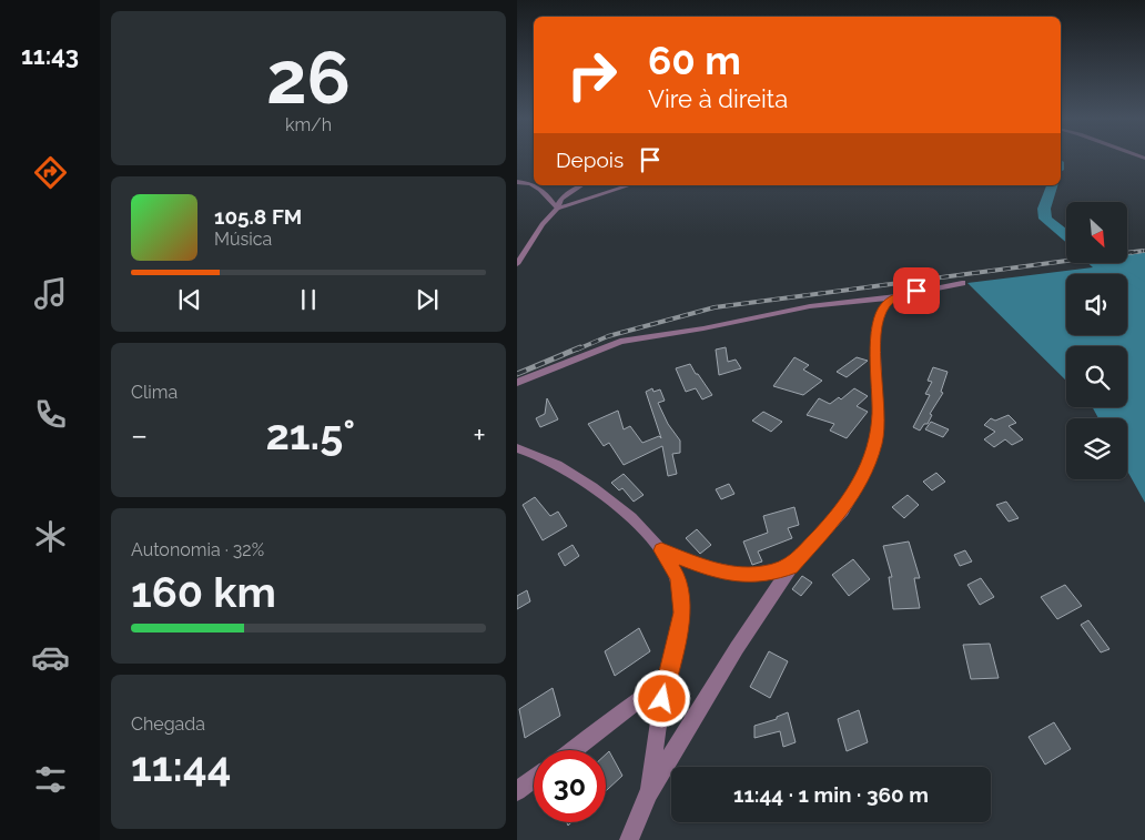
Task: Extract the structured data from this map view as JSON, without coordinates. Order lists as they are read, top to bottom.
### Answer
{
  "north": "bottom right",
  "page": {
    "tabs": "11:43",
    "tile": [
      ["26", "km/h"],
      "Clima",
      ["Autonomia · 32%", "160 km"],
      ["Chegada", "11:44"]
    ],
    "turn": ["60 m", "Vire à direita"],
    "then": "Depois",
    "song": ["105.8 FM", "Música"],
    "heat": ["−", "21.5°", "+"],
    "limit": "30",
    "trip": "11:44 · 1 min · 360 m"
  }
}
